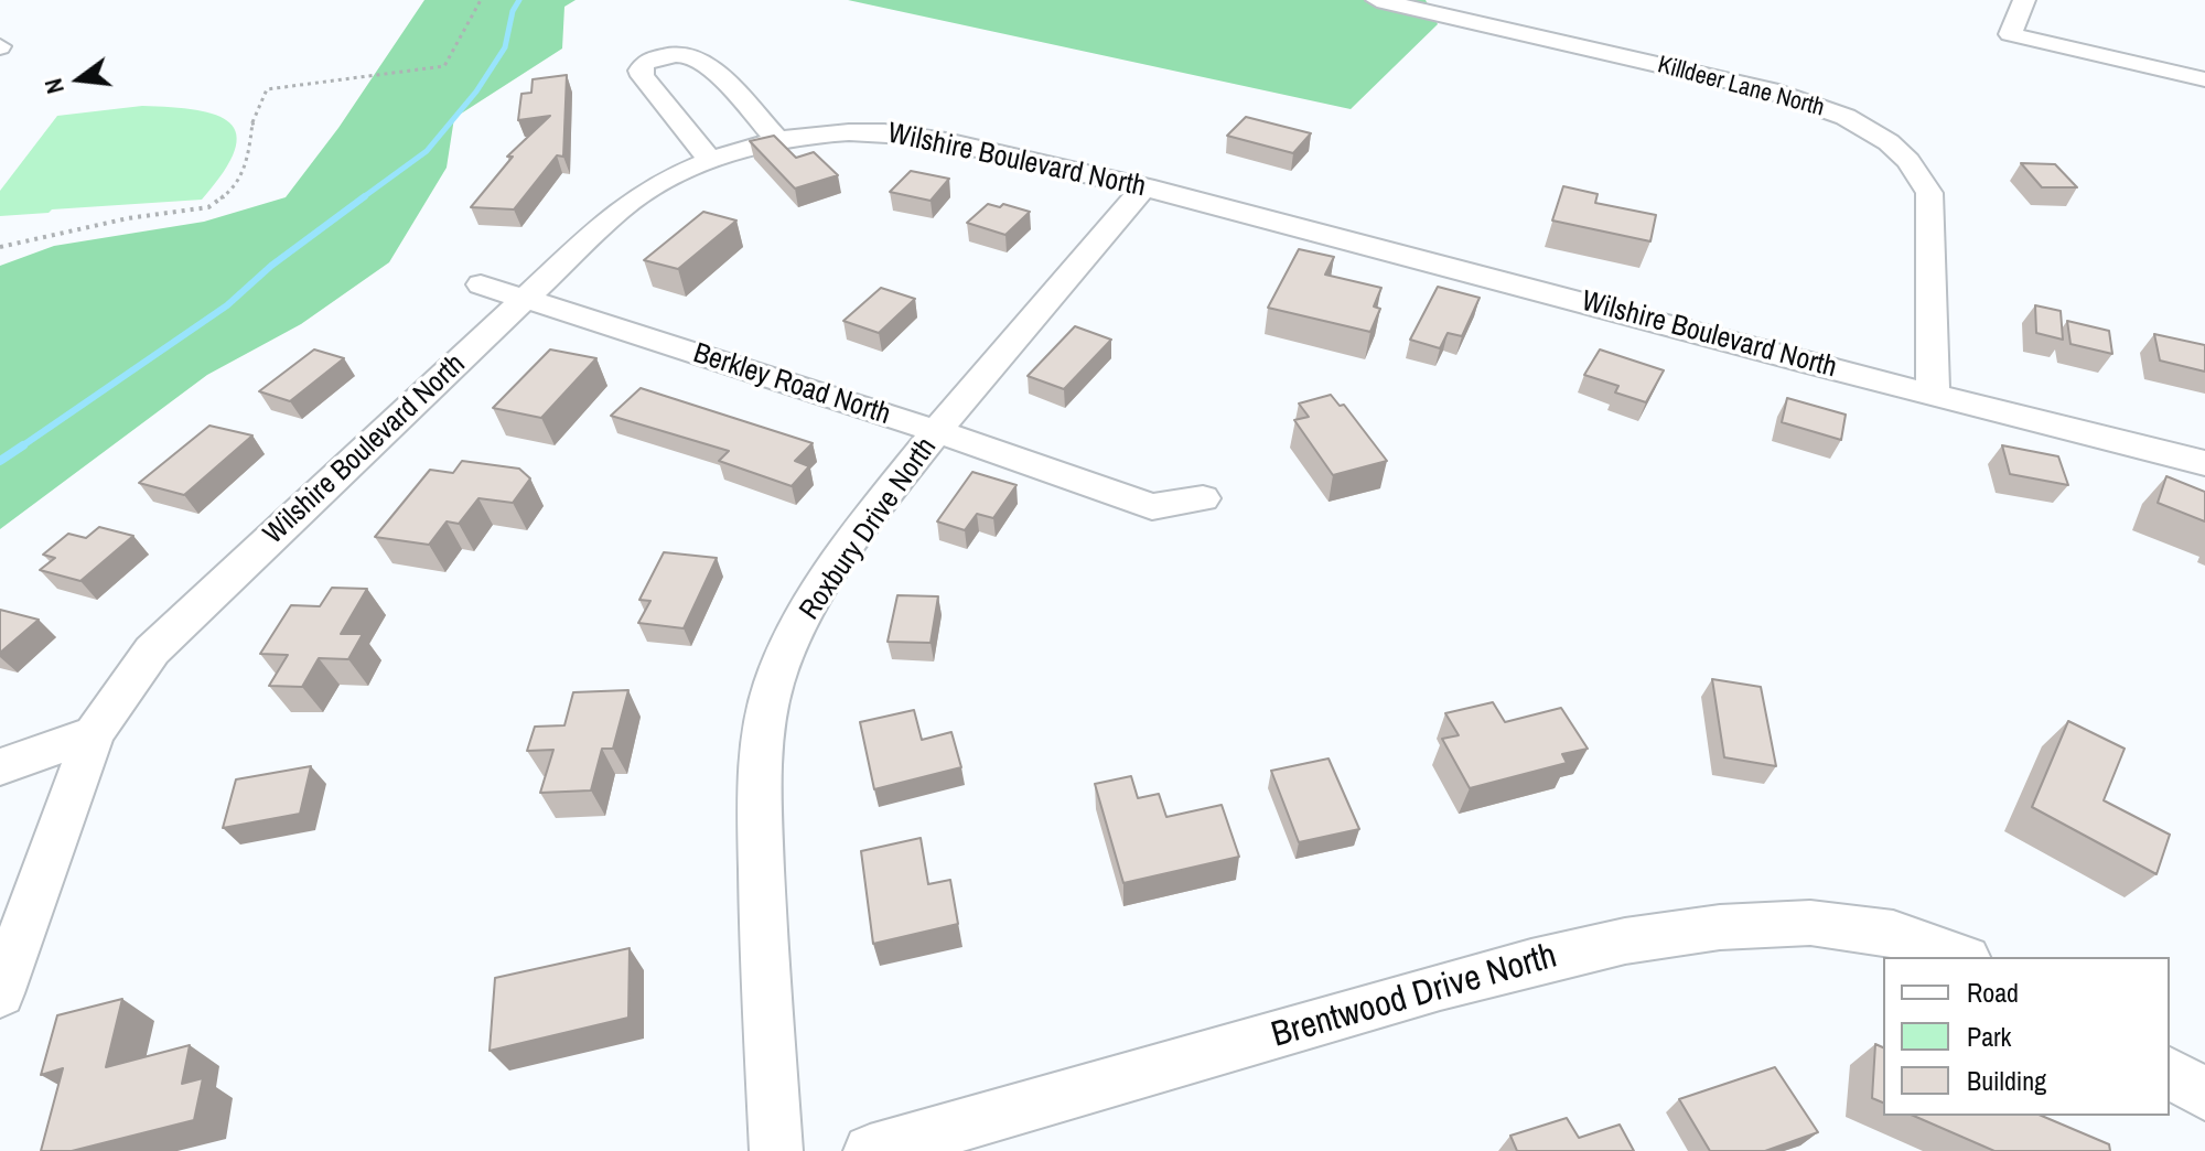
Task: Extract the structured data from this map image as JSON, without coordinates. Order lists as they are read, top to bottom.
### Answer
{
  "streets": {
    "street": [
      "Killdeer Lane North",
      "Wilshire Boulevard North",
      "Berkley Road North",
      "Roxbury Drive North",
      "Brentwood Drive North"
    ]
  },
  "crossings": [
    ["Killdeer Lane North", "Wilshire Boulevard North"],
    ["Wilshire Boulevard North", "Berkley Road North"],
    ["Wilshire Boulevard North", "Roxbury Drive North"],
    ["Berkley Road North", "Roxbury Drive North"]
  ],
  "legend": ["Road", "Park", "Building"],
  "north": "left"
}
